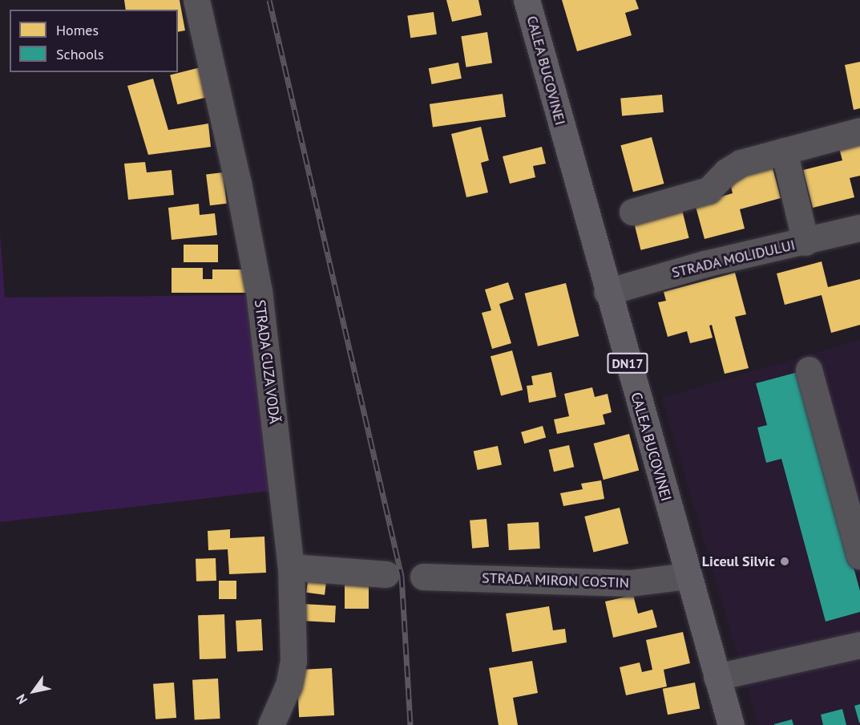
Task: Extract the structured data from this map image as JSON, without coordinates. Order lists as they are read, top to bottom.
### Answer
{
  "streets": {
    "highway": ["CALEA BUCOVINEI", "DN17"],
    "street": ["STRADA MOLIDULUI", "STRADA CUZA VODĂ", "STRADA MIRON COSTIN"]
  },
  "crossings": [
    ["CALEA BUCOVINEI", "STRADA MOLIDULUI"],
    ["CALEA BUCOVINEI", "STRADA MIRON COSTIN"]
  ],
  "places": ["Liceul Silvic"],
  "legend": ["Homes", "Schools"],
  "north": "bottom left"
}
